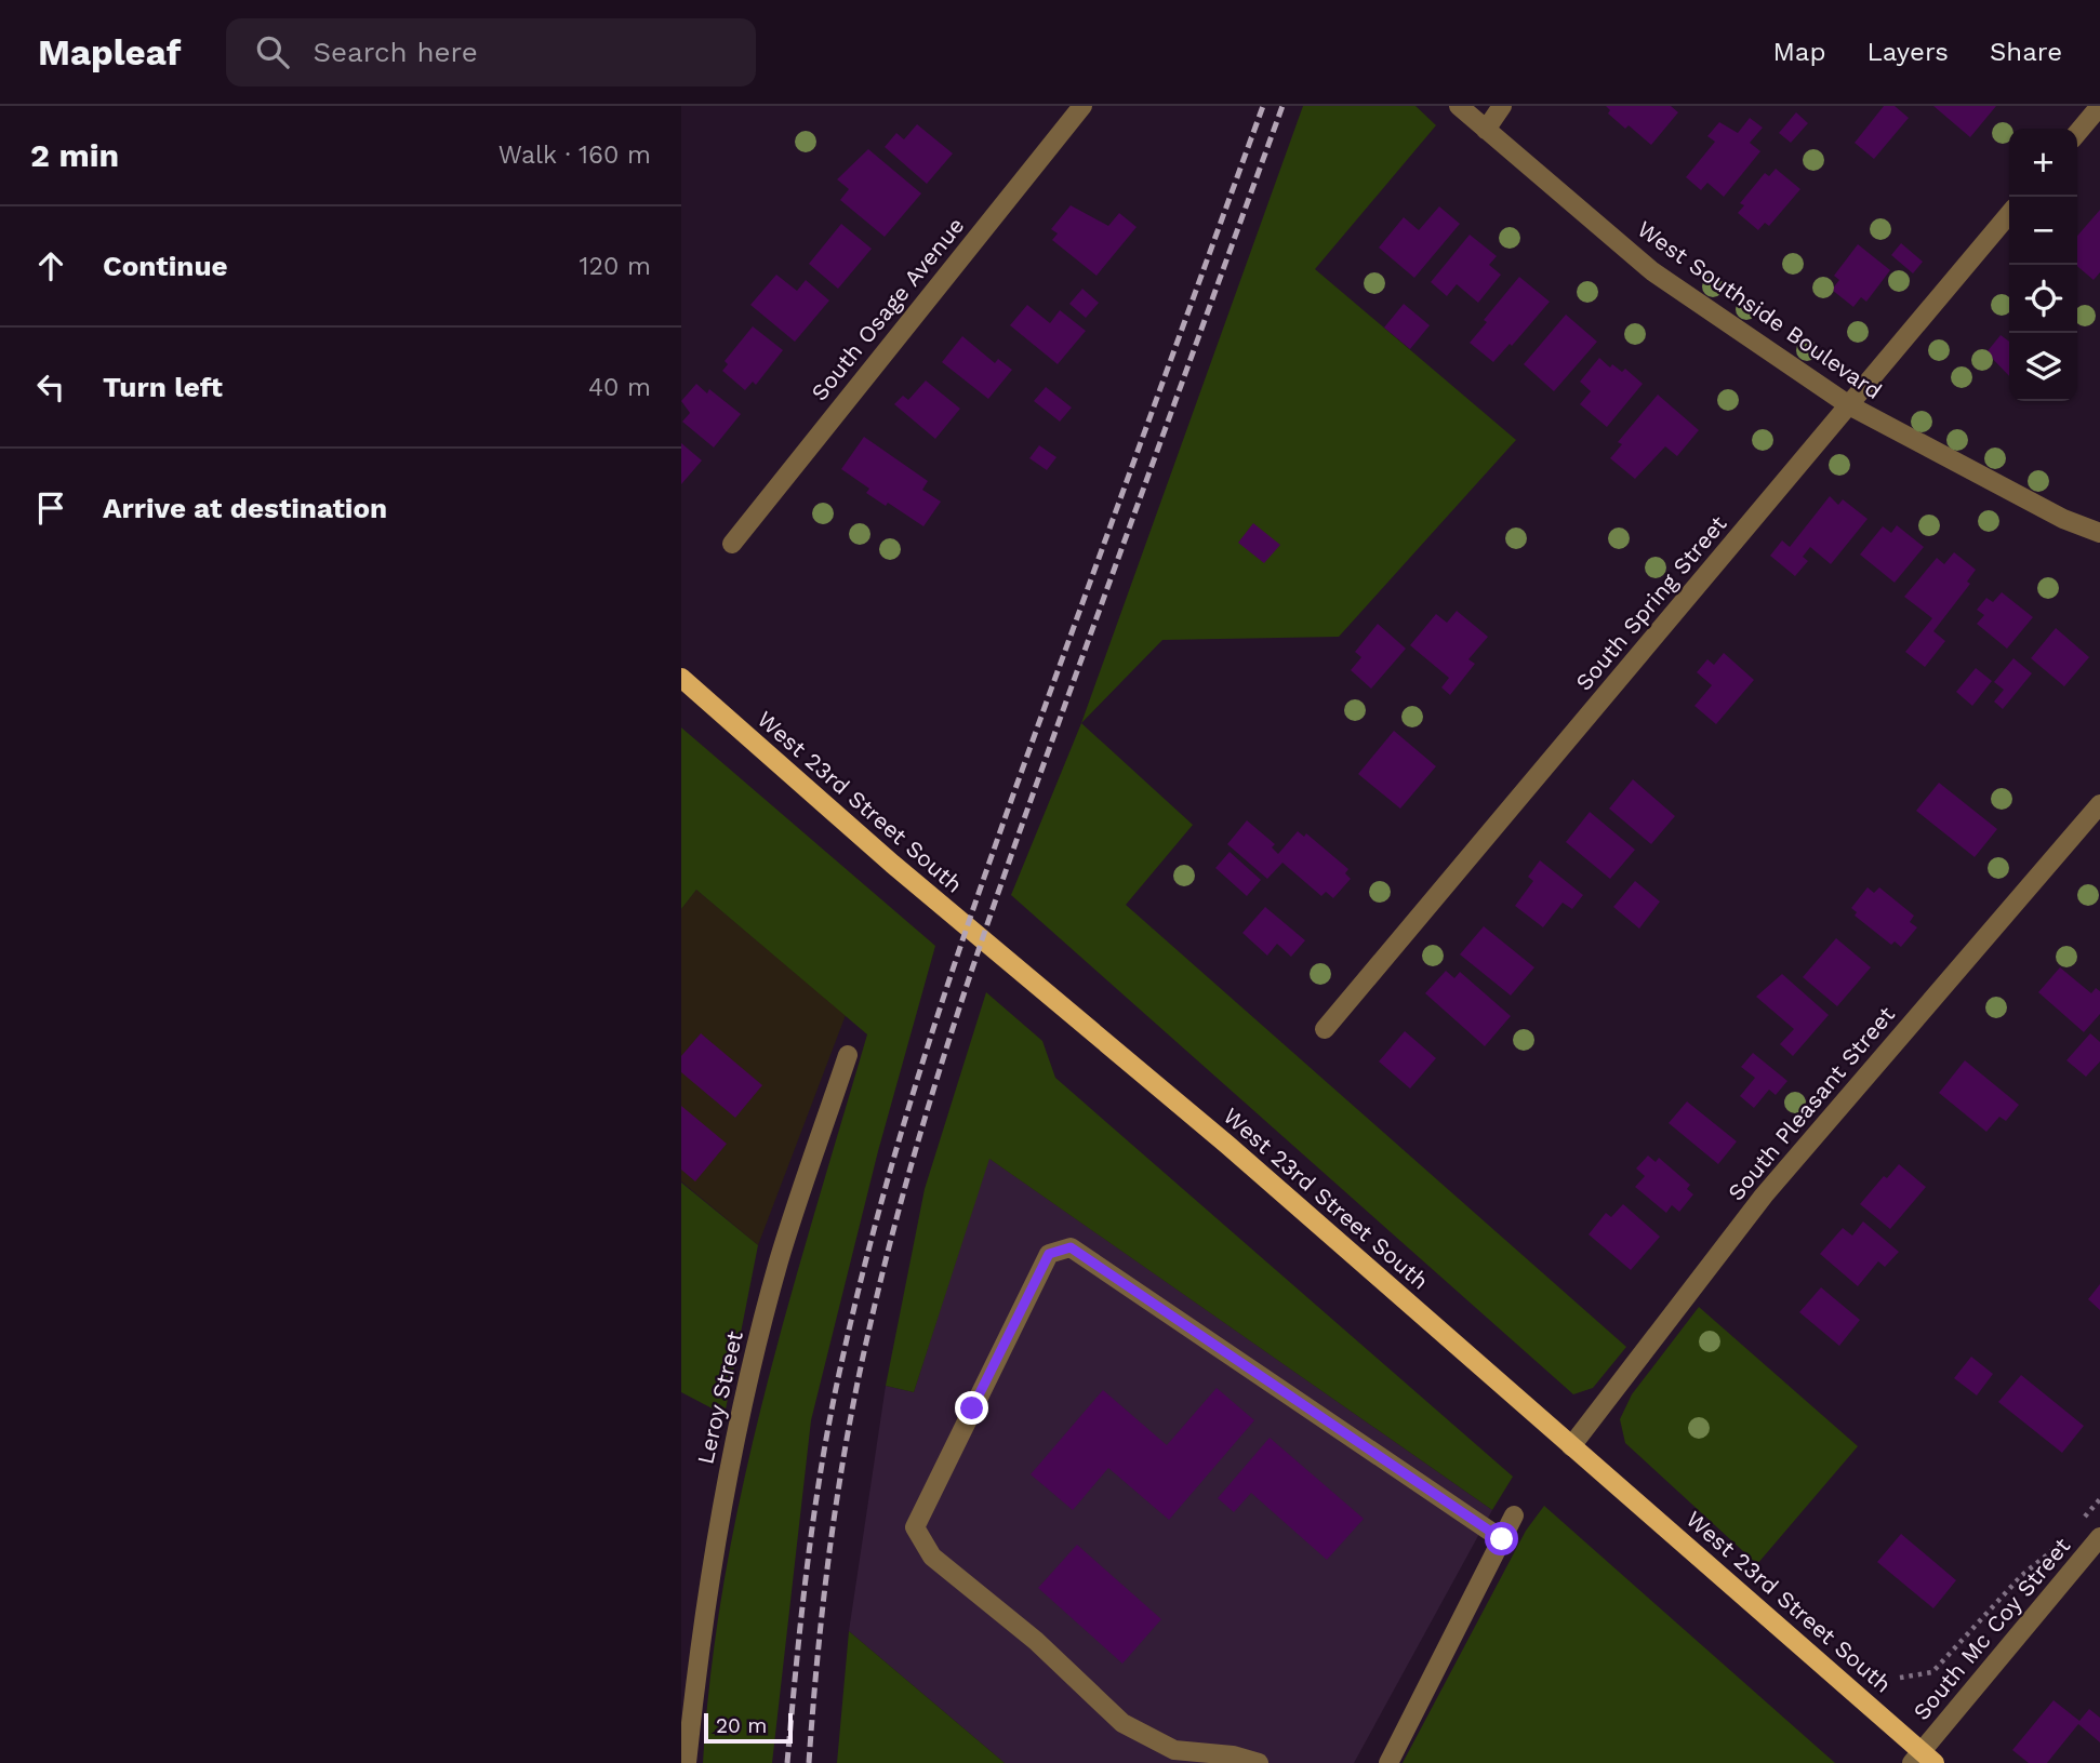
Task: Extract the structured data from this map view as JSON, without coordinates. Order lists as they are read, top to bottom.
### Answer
{
  "streets": {
    "main road": ["West 23rd Street South"],
    "street": [
      "South Osage Avenue",
      "West Southside Boulevard",
      "South Spring Street",
      "South Pleasant Street",
      "Leroy Street",
      "South Mc Coy Street"
    ]
  },
  "crossings": [
    ["West Southside Boulevard", "South Spring Street"],
    ["West 23rd Street South", "South Pleasant Street"],
    ["West 23rd Street South", "South Mc Coy Street"]
  ],
  "scale_bar": "20 m",
  "page": {
    "header": "Mapleaf",
    "search": "Search here",
    "nav": ["Map", "Layers", "Share"],
    "heading": ["2 min", "Walk · 160 m"],
    "map_buttons": ["+", "−"],
    "list": [
      ["Continue", "120 m"],
      ["Turn left", "40 m"],
      "Arrive at destination"
    ],
    "scale": "20 m"
  }
}
